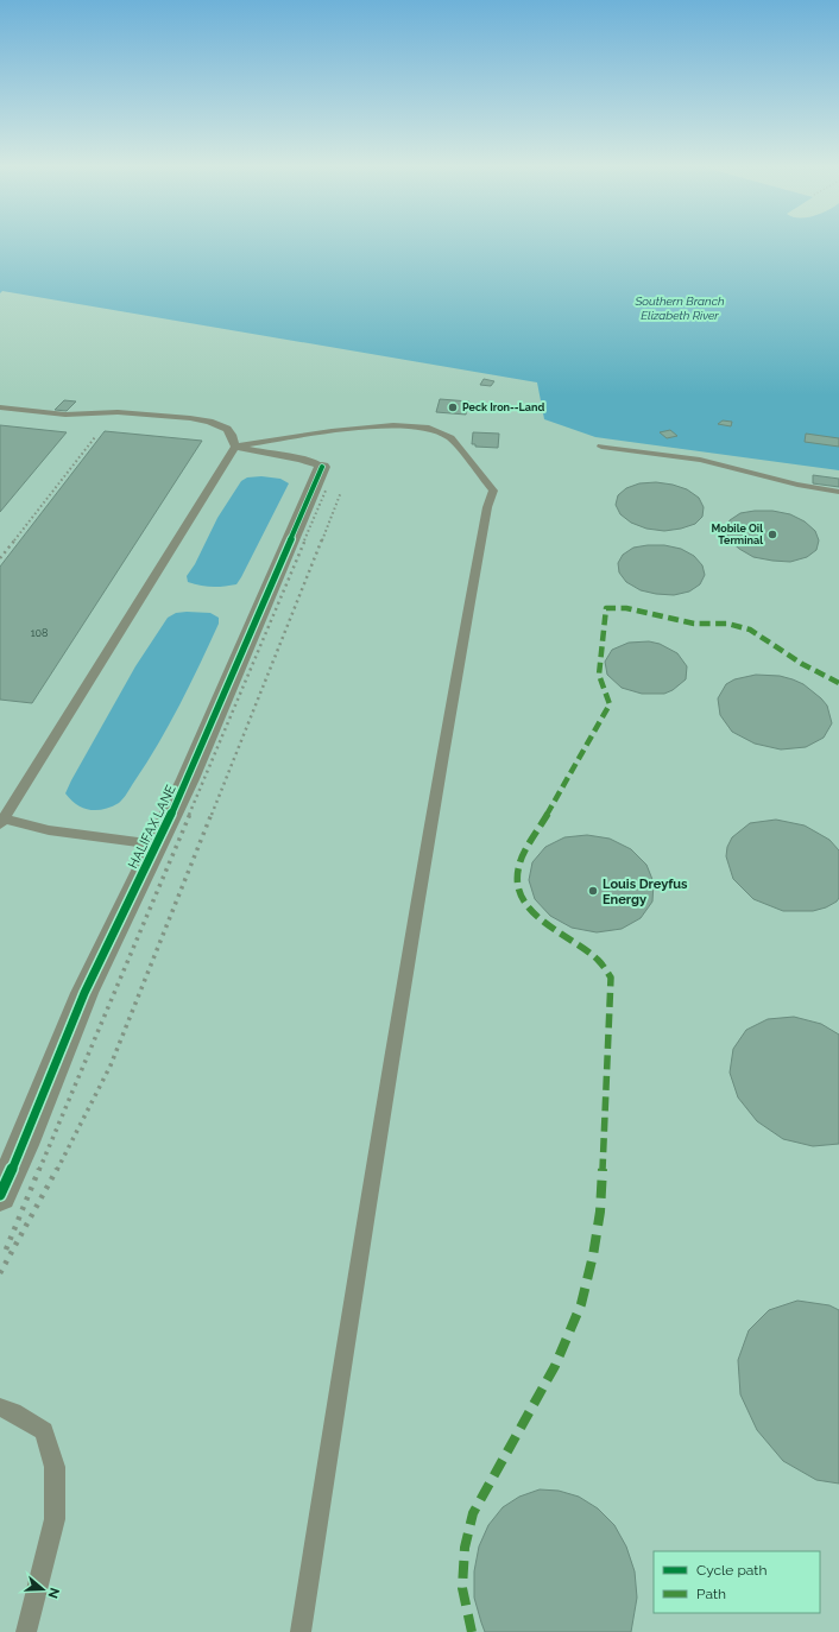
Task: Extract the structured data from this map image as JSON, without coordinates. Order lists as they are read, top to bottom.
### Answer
{
  "streets": {
    "street": ["HALIFAX LANE"]
  },
  "water": ["Southern Branch Elizabeth River"],
  "places": ["Peck Iron--Land", "Mobile Oil Terminal", "Louis Dreyfus Energy"],
  "house_numbers": ["108"],
  "legend": ["Cycle path", "Path"],
  "north": "right"
}
